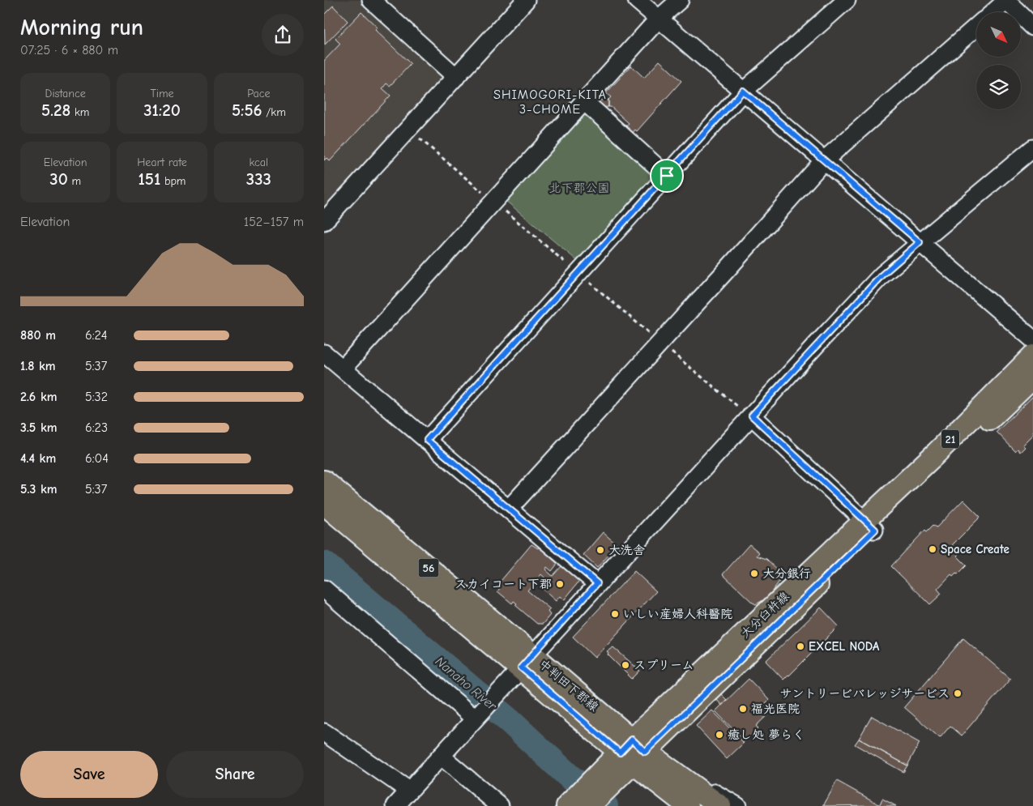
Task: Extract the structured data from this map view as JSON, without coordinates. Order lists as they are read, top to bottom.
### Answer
{
  "streets": {
    "main road": [
      "21",
      "56",
      "大分臼杵線",
      "中判田下郡線"
    ]
  },
  "crossings": [
    ["大分臼杵線", "中判田下郡線"]
  ],
  "districts": ["SHIMOGORI-KITA 3-CHOME"],
  "water": ["Nanaho River"],
  "parks": ["北下郡公園"],
  "places": [
    "Space Create",
    "大洗舎",
    "大分銀行",
    "スカイコート下郡",
    "いしい産婦人科醫院",
    "EXCEL NODA",
    "スプリーム",
    "サントリービバレッジサービス",
    "福光医院",
    "癒し処 夢らく"
  ],
  "north": "bottom right",
  "page": {
    "heading": ["Morning run", "07:25 · 6 × 880 m"],
    "stats": [
      ["Distance", "5.28 km"],
      ["Time", "31:20"],
      ["Pace", "5:56 /km"],
      ["Elevation", "30 m"],
      ["Heart rate", "151 bpm"],
      ["kcal", "333"]
    ],
    "chart": ["Elevation", "152–157 m"],
    "list": [
      {
        "name": "880 m",
        "note": "6:24"
      },
      {
        "name": "1.8 km",
        "note": "5:37"
      },
      {
        "name": "2.6 km",
        "note": "5:32"
      },
      {
        "name": "3.5 km",
        "note": "6:23"
      },
      {
        "name": "4.4 km",
        "note": "6:04"
      },
      {
        "name": "5.3 km",
        "note": "5:37"
      }
    ],
    "buttons": ["Save", "Share"]
  }
}
